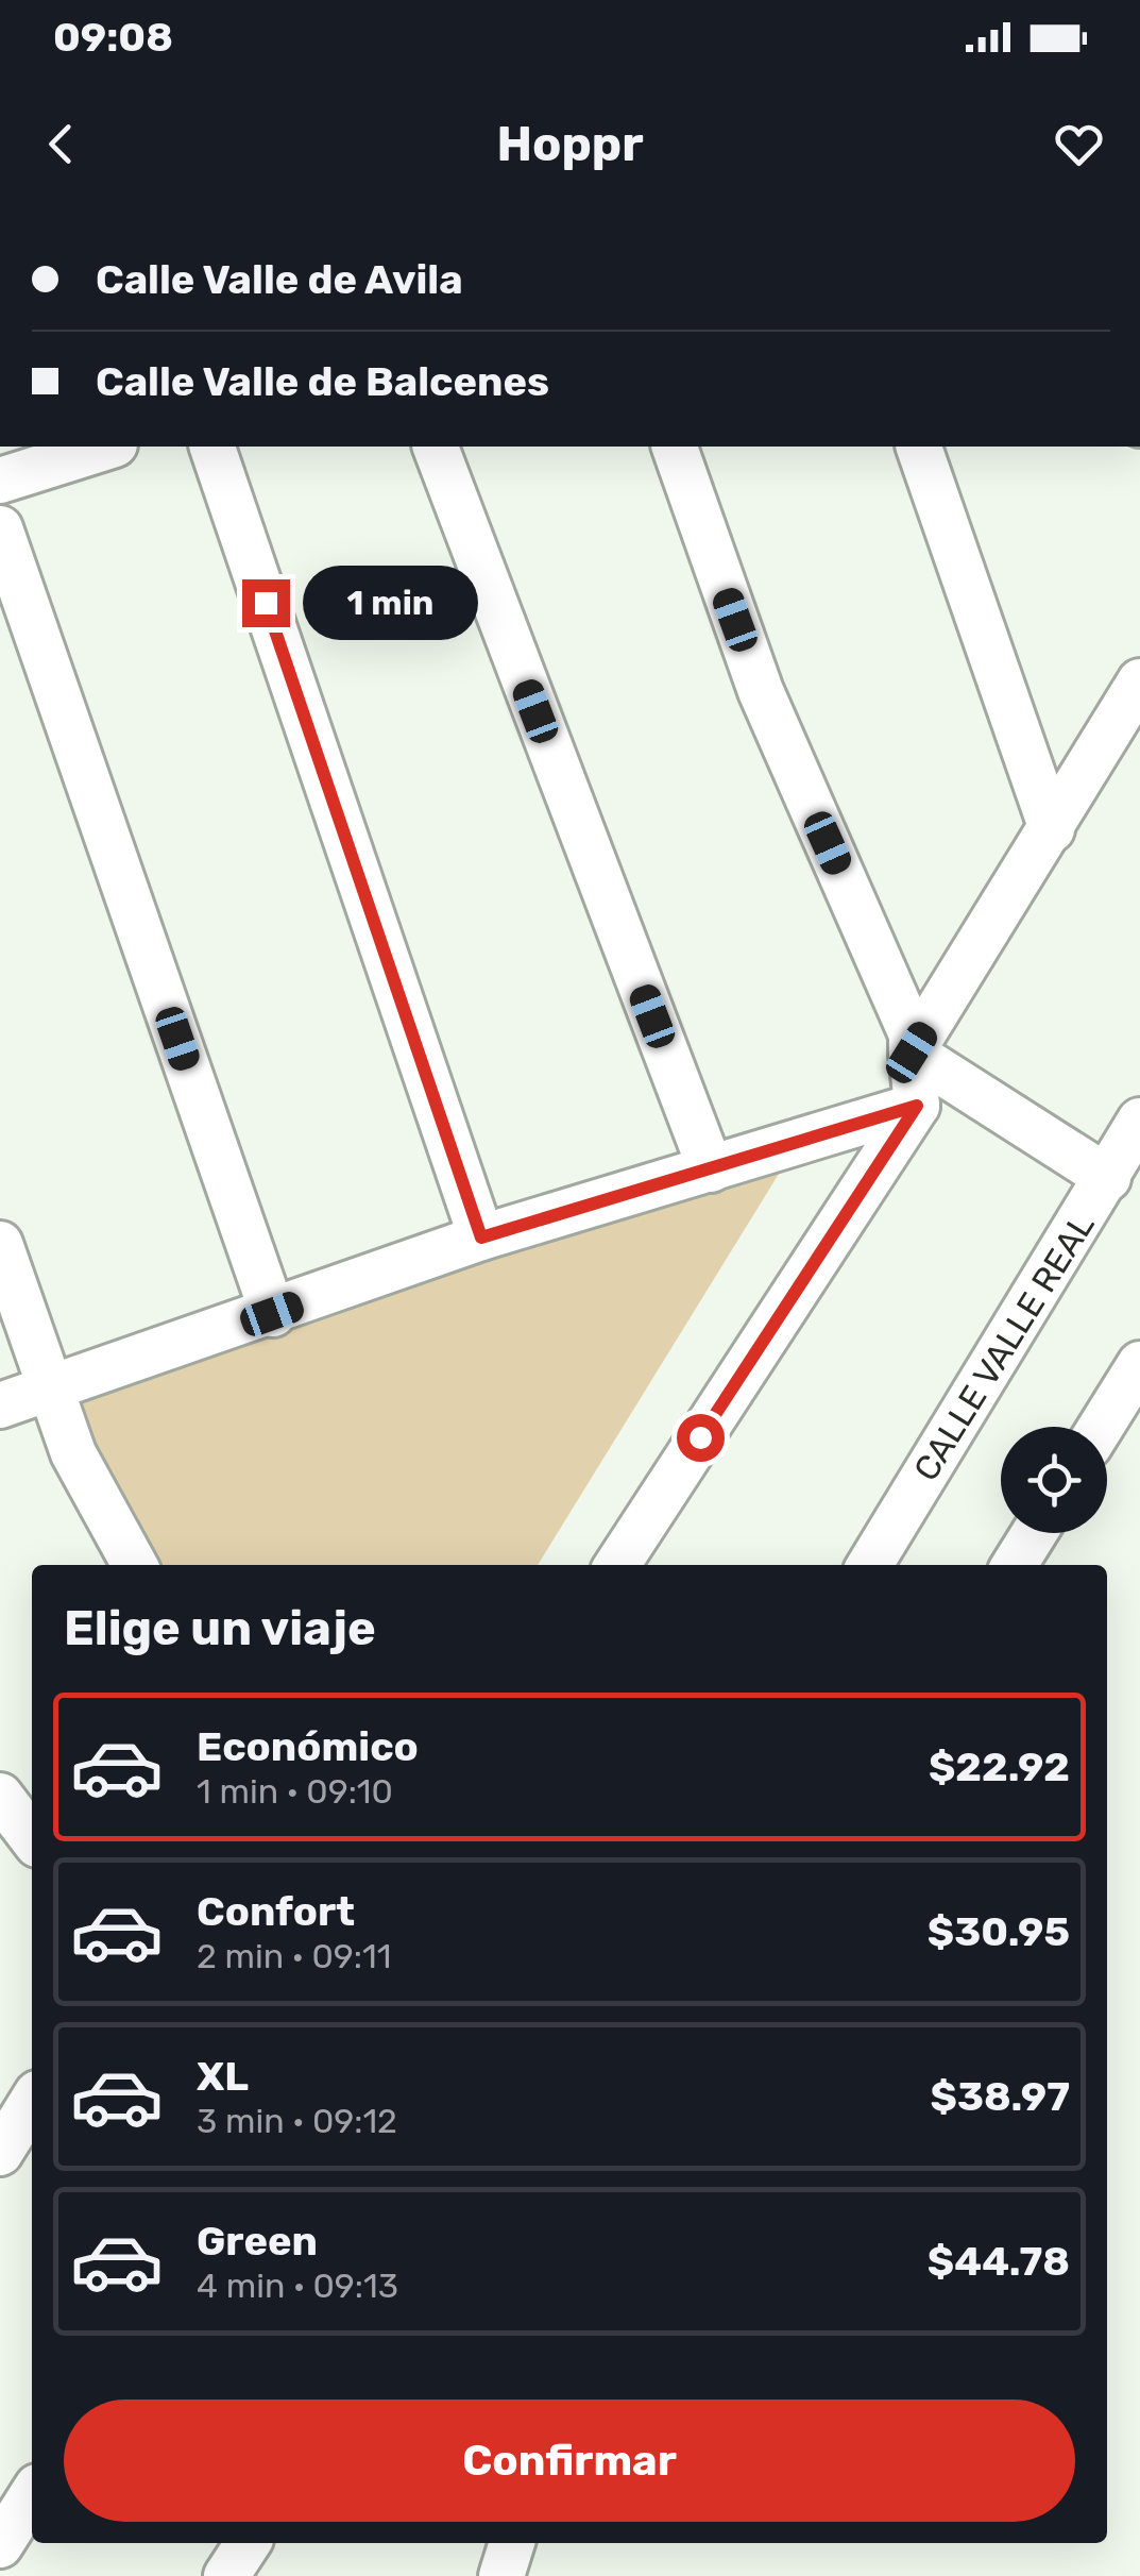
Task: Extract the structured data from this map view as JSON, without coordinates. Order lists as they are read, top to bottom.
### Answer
{
  "streets": {
    "street": ["CALLE VALLE REAL"]
  },
  "page": {
    "status": "09:08",
    "header": "Hoppr",
    "banner": ["Calle Valle de Avila", "Calle Valle de Balcenes"],
    "bubble": "1 min",
    "heading": "Elige un viaje",
    "list": [
      {
        "name": "Económico",
        "note": "1 min · 09:10",
        "value": "$22.92"
      },
      {
        "name": "Confort",
        "note": "2 min · 09:11",
        "value": "$30.95"
      },
      {
        "name": "XL",
        "note": "3 min · 09:12",
        "value": "$38.97"
      },
      {
        "name": "Green",
        "note": "4 min · 09:13",
        "value": "$44.78"
      }
    ],
    "buttons": "Confirmar"
  }
}
